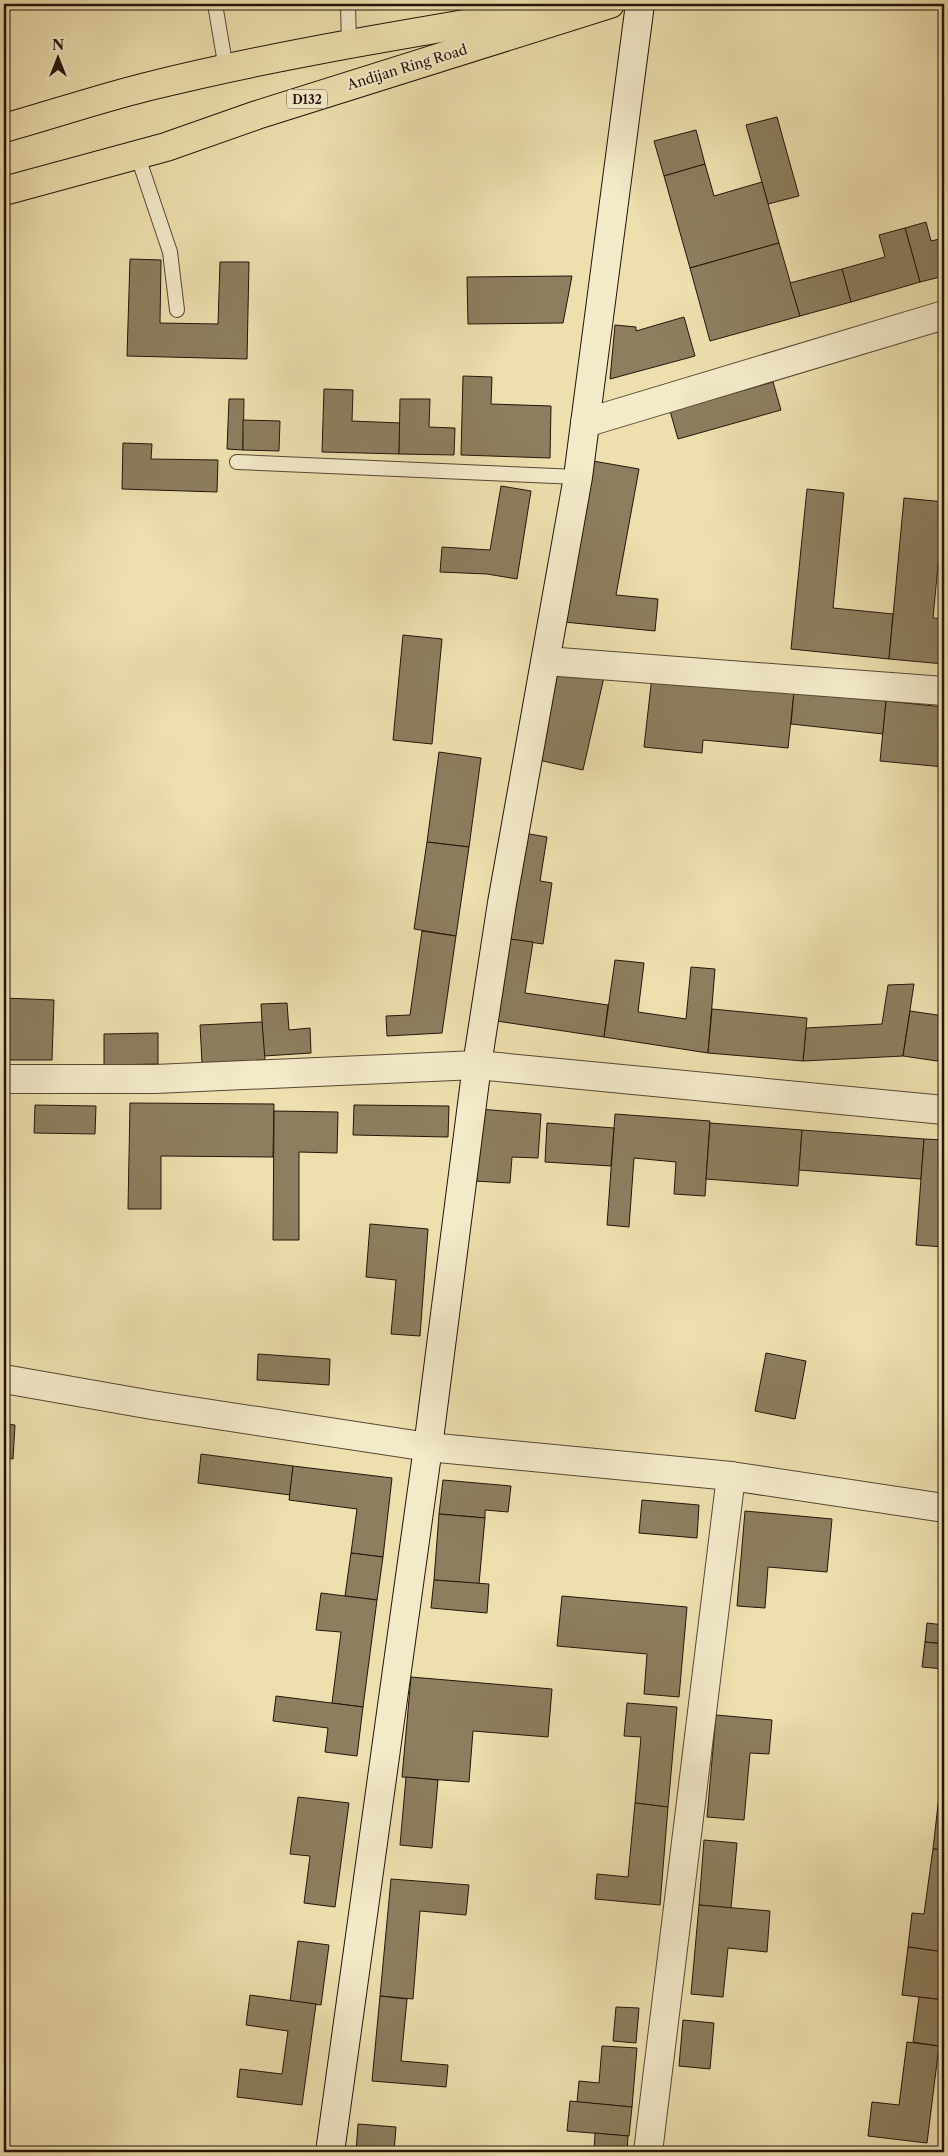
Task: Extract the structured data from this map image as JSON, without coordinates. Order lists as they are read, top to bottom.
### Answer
{
  "streets": {
    "highway": ["Andijan Ring Road", "D132"]
  },
  "north": "top"
}
